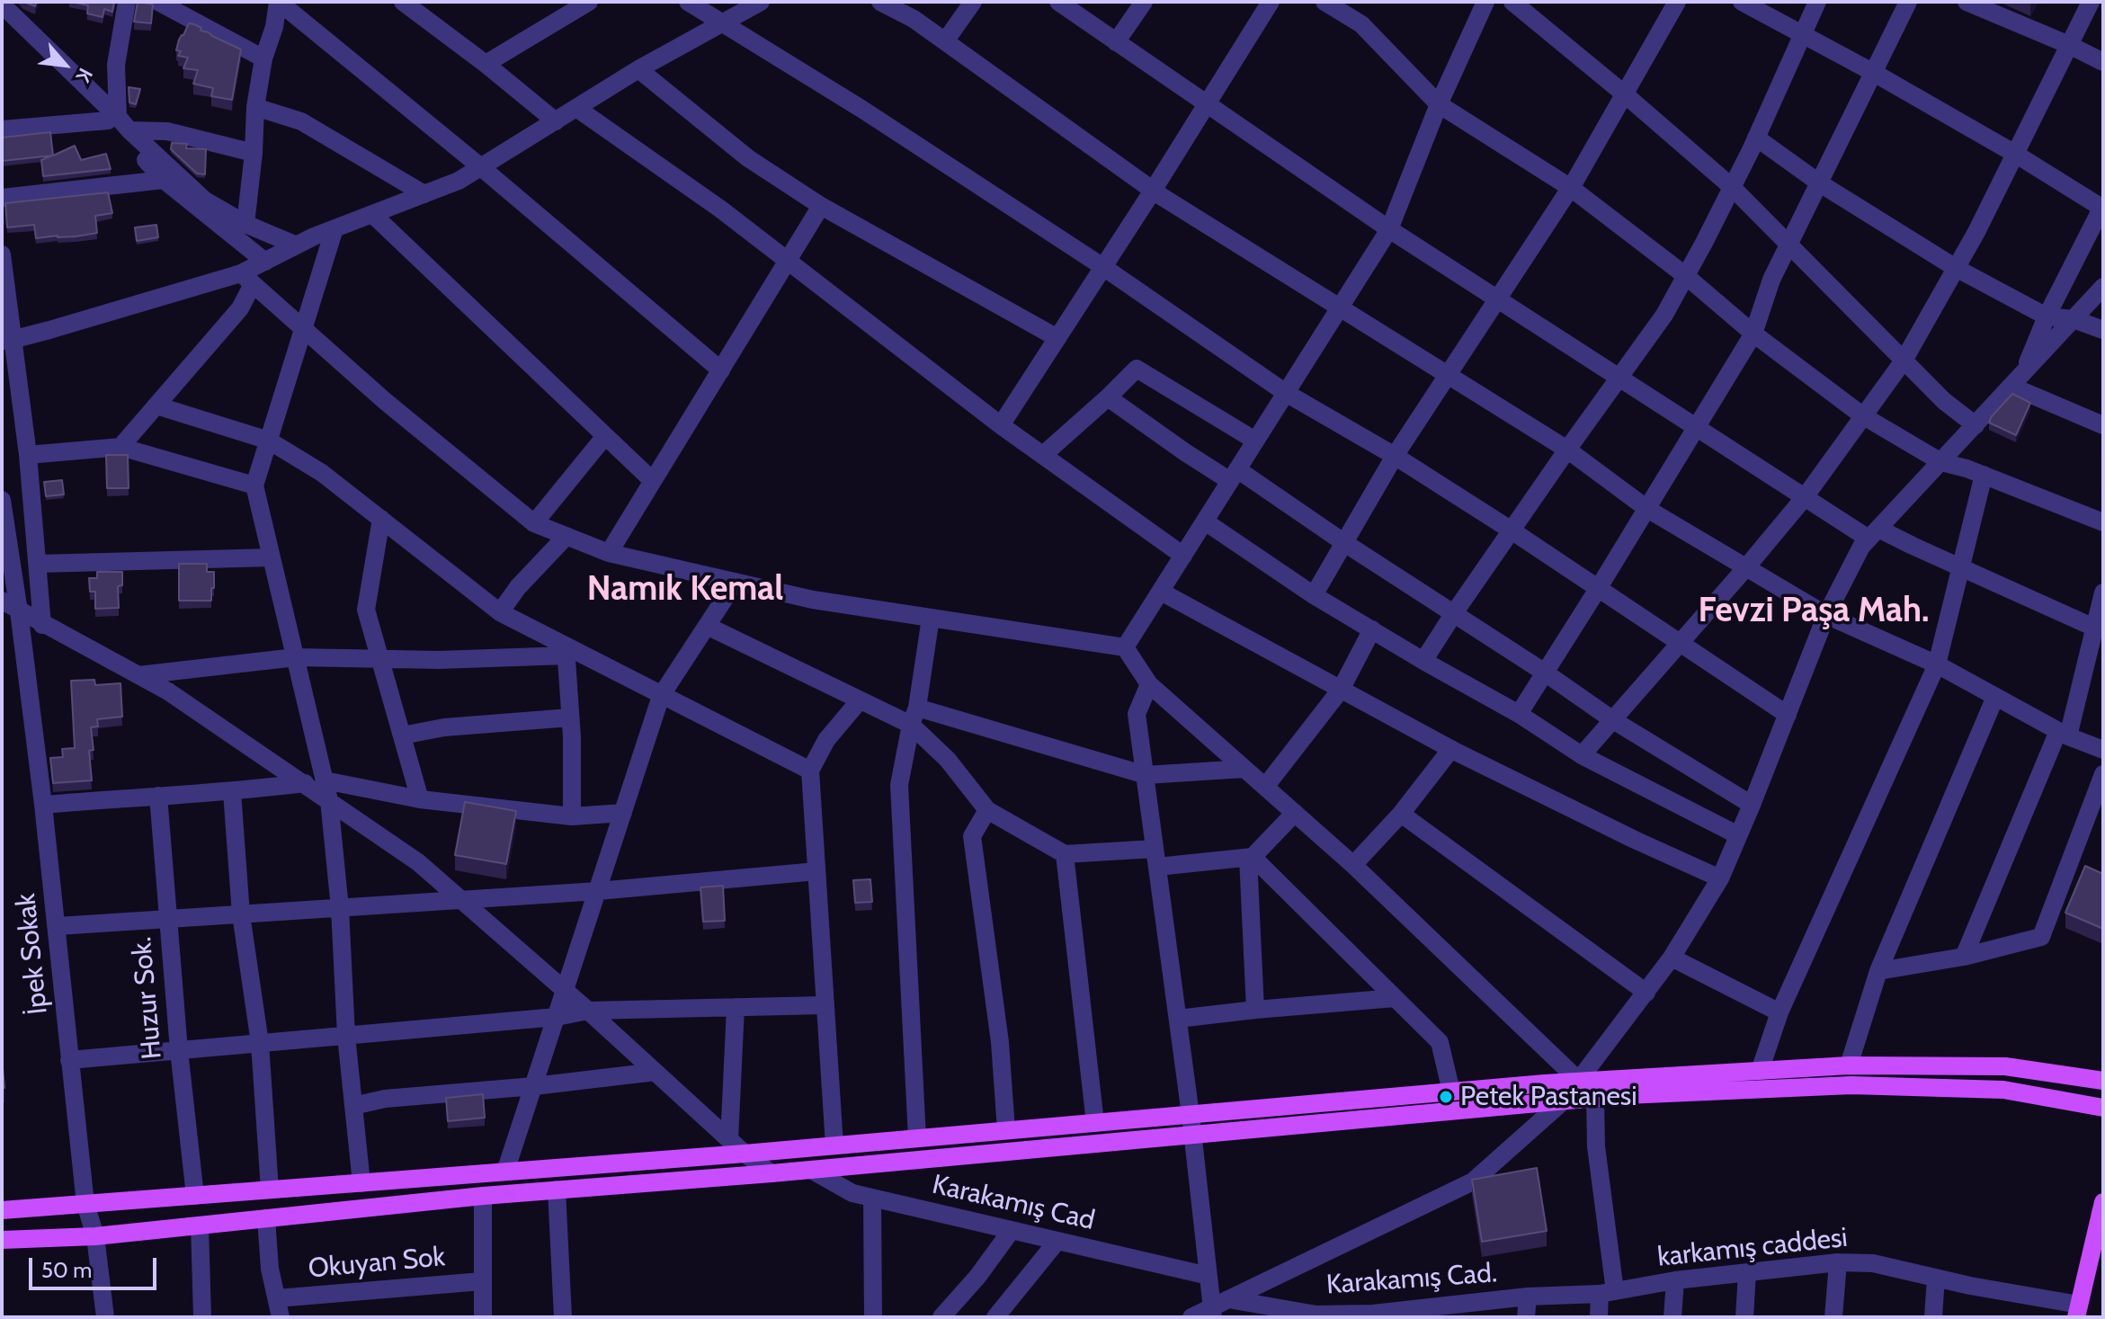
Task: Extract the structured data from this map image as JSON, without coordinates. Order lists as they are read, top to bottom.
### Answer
{
  "streets": {
    "street": [
      "İpek Sokak",
      "Huzur Sok.",
      "Karakamış Cad",
      "karkamış caddesi",
      "Okuyan Sok",
      "Karakamış Cad."
    ]
  },
  "crossings": [
    ["karkamış caddesi", "Karakamış Cad."]
  ],
  "districts": ["Namık Kemal", "Fevzi Paşa Mah."],
  "places": ["Petek Pastanesi"],
  "scale_bar": "50 m",
  "north": "bottom right"
}
